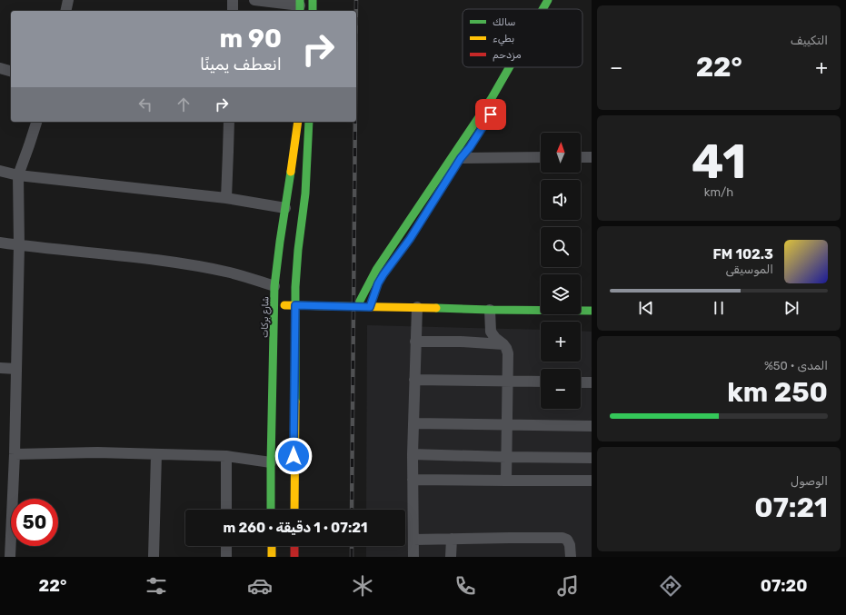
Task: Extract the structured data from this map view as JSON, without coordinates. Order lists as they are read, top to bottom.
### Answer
{
  "streets": {
    "main road": ["شارع بركات"]
  },
  "legend": ["سالك", "بطيء", "مزدحم"],
  "north": "top",
  "page": {
    "tile": [
      "التكييف",
      ["41", "km/h"],
      ["المدى · 50%", "250 km"],
      ["الوصول", "07:21"]
    ],
    "turn": ["90 m", "انعطف يمينًا"],
    "heat": ["−", "22°", "+"],
    "map_buttons": ["+", "−"],
    "song": ["102.3 FM", "الموسيقى"],
    "limit": "50",
    "trip": "07:21 · 1 دقيقة · 260 m",
    "tabs": ["07:20", "22°"]
  }
}
